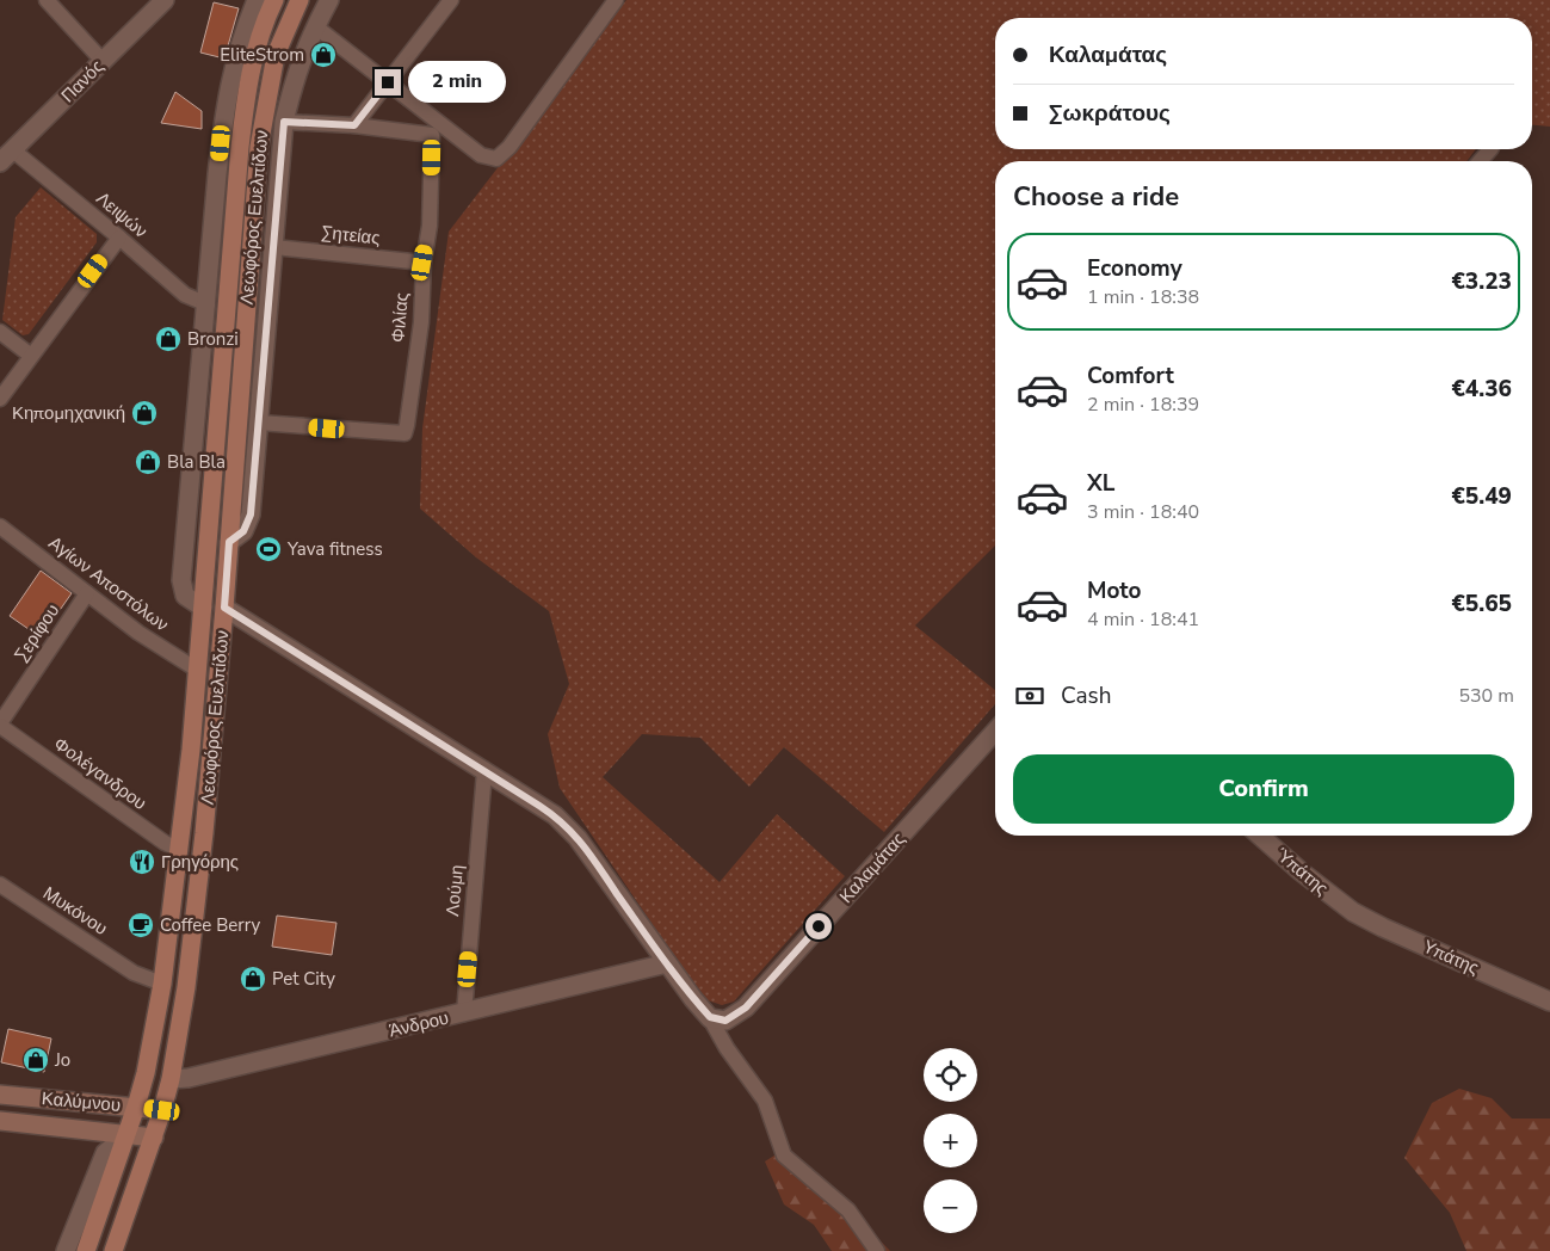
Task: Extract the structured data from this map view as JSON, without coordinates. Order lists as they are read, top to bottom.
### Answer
{
  "streets": {
    "main road": ["Λεωφόρος Ευελπίδων", "Καλύμνου"],
    "street": [
      "Πανός",
      "Λειψών",
      "Σητείας",
      "Φιλίας",
      "Αγίων Αποστόλων",
      "Σερίφου",
      "Φολέγανδρου",
      "Καλαμάτας",
      "Ύπάτης",
      "Λούμη",
      "Μυκόνου",
      "Υπάτης",
      "Άνδρου"
    ]
  },
  "crossings": [
    ["Πανός", "Λειψών"],
    ["Λεωφόρος Ευελπίδων", "Αγίων Αποστόλων"],
    ["Λεωφόρος Ευελπίδων", "Φολέγανδρου"],
    ["Λεωφόρος Ευελπίδων", "Μυκόνου"],
    ["Λεωφόρος Ευελπίδων", "Άνδρου"],
    ["Λεωφόρος Ευελπίδων", "Καλύμνου"],
    ["Σητείας", "Φιλίας"],
    ["Αγίων Αποστόλων", "Σερίφου"],
    ["Σερίφου", "Φολέγανδρου"],
    ["Ύπάτης", "Υπάτης"],
    ["Λούμη", "Άνδρου"]
  ],
  "places": {
    "shop": [
      "EliteStrom",
      "Bronzi",
      "Κηπομηχανική",
      "Bla Bla",
      "Pet City",
      "Jo"
    ],
    "sports": ["Yava fitness"],
    "restaurant": ["Γρηγόρης"],
    "cafe": ["Coffee Berry"]
  },
  "page": {
    "banner": ["Καλαμάτας", "Σωκράτους"],
    "bubble": "2 min",
    "heading": "Choose a ride",
    "list": [
      {
        "name": "Economy",
        "note": "1 min · 18:38",
        "value": "€3.23"
      },
      {
        "name": "Comfort",
        "note": "2 min · 18:39",
        "value": "€4.36"
      },
      {
        "name": "XL",
        "note": "3 min · 18:40",
        "value": "€5.49"
      },
      {
        "name": "Moto",
        "note": "4 min · 18:41",
        "value": "€5.65"
      }
    ],
    "pay": ["Cash", "530 m"],
    "buttons": "Confirm",
    "map_buttons": ["+", "−"]
  }
}
